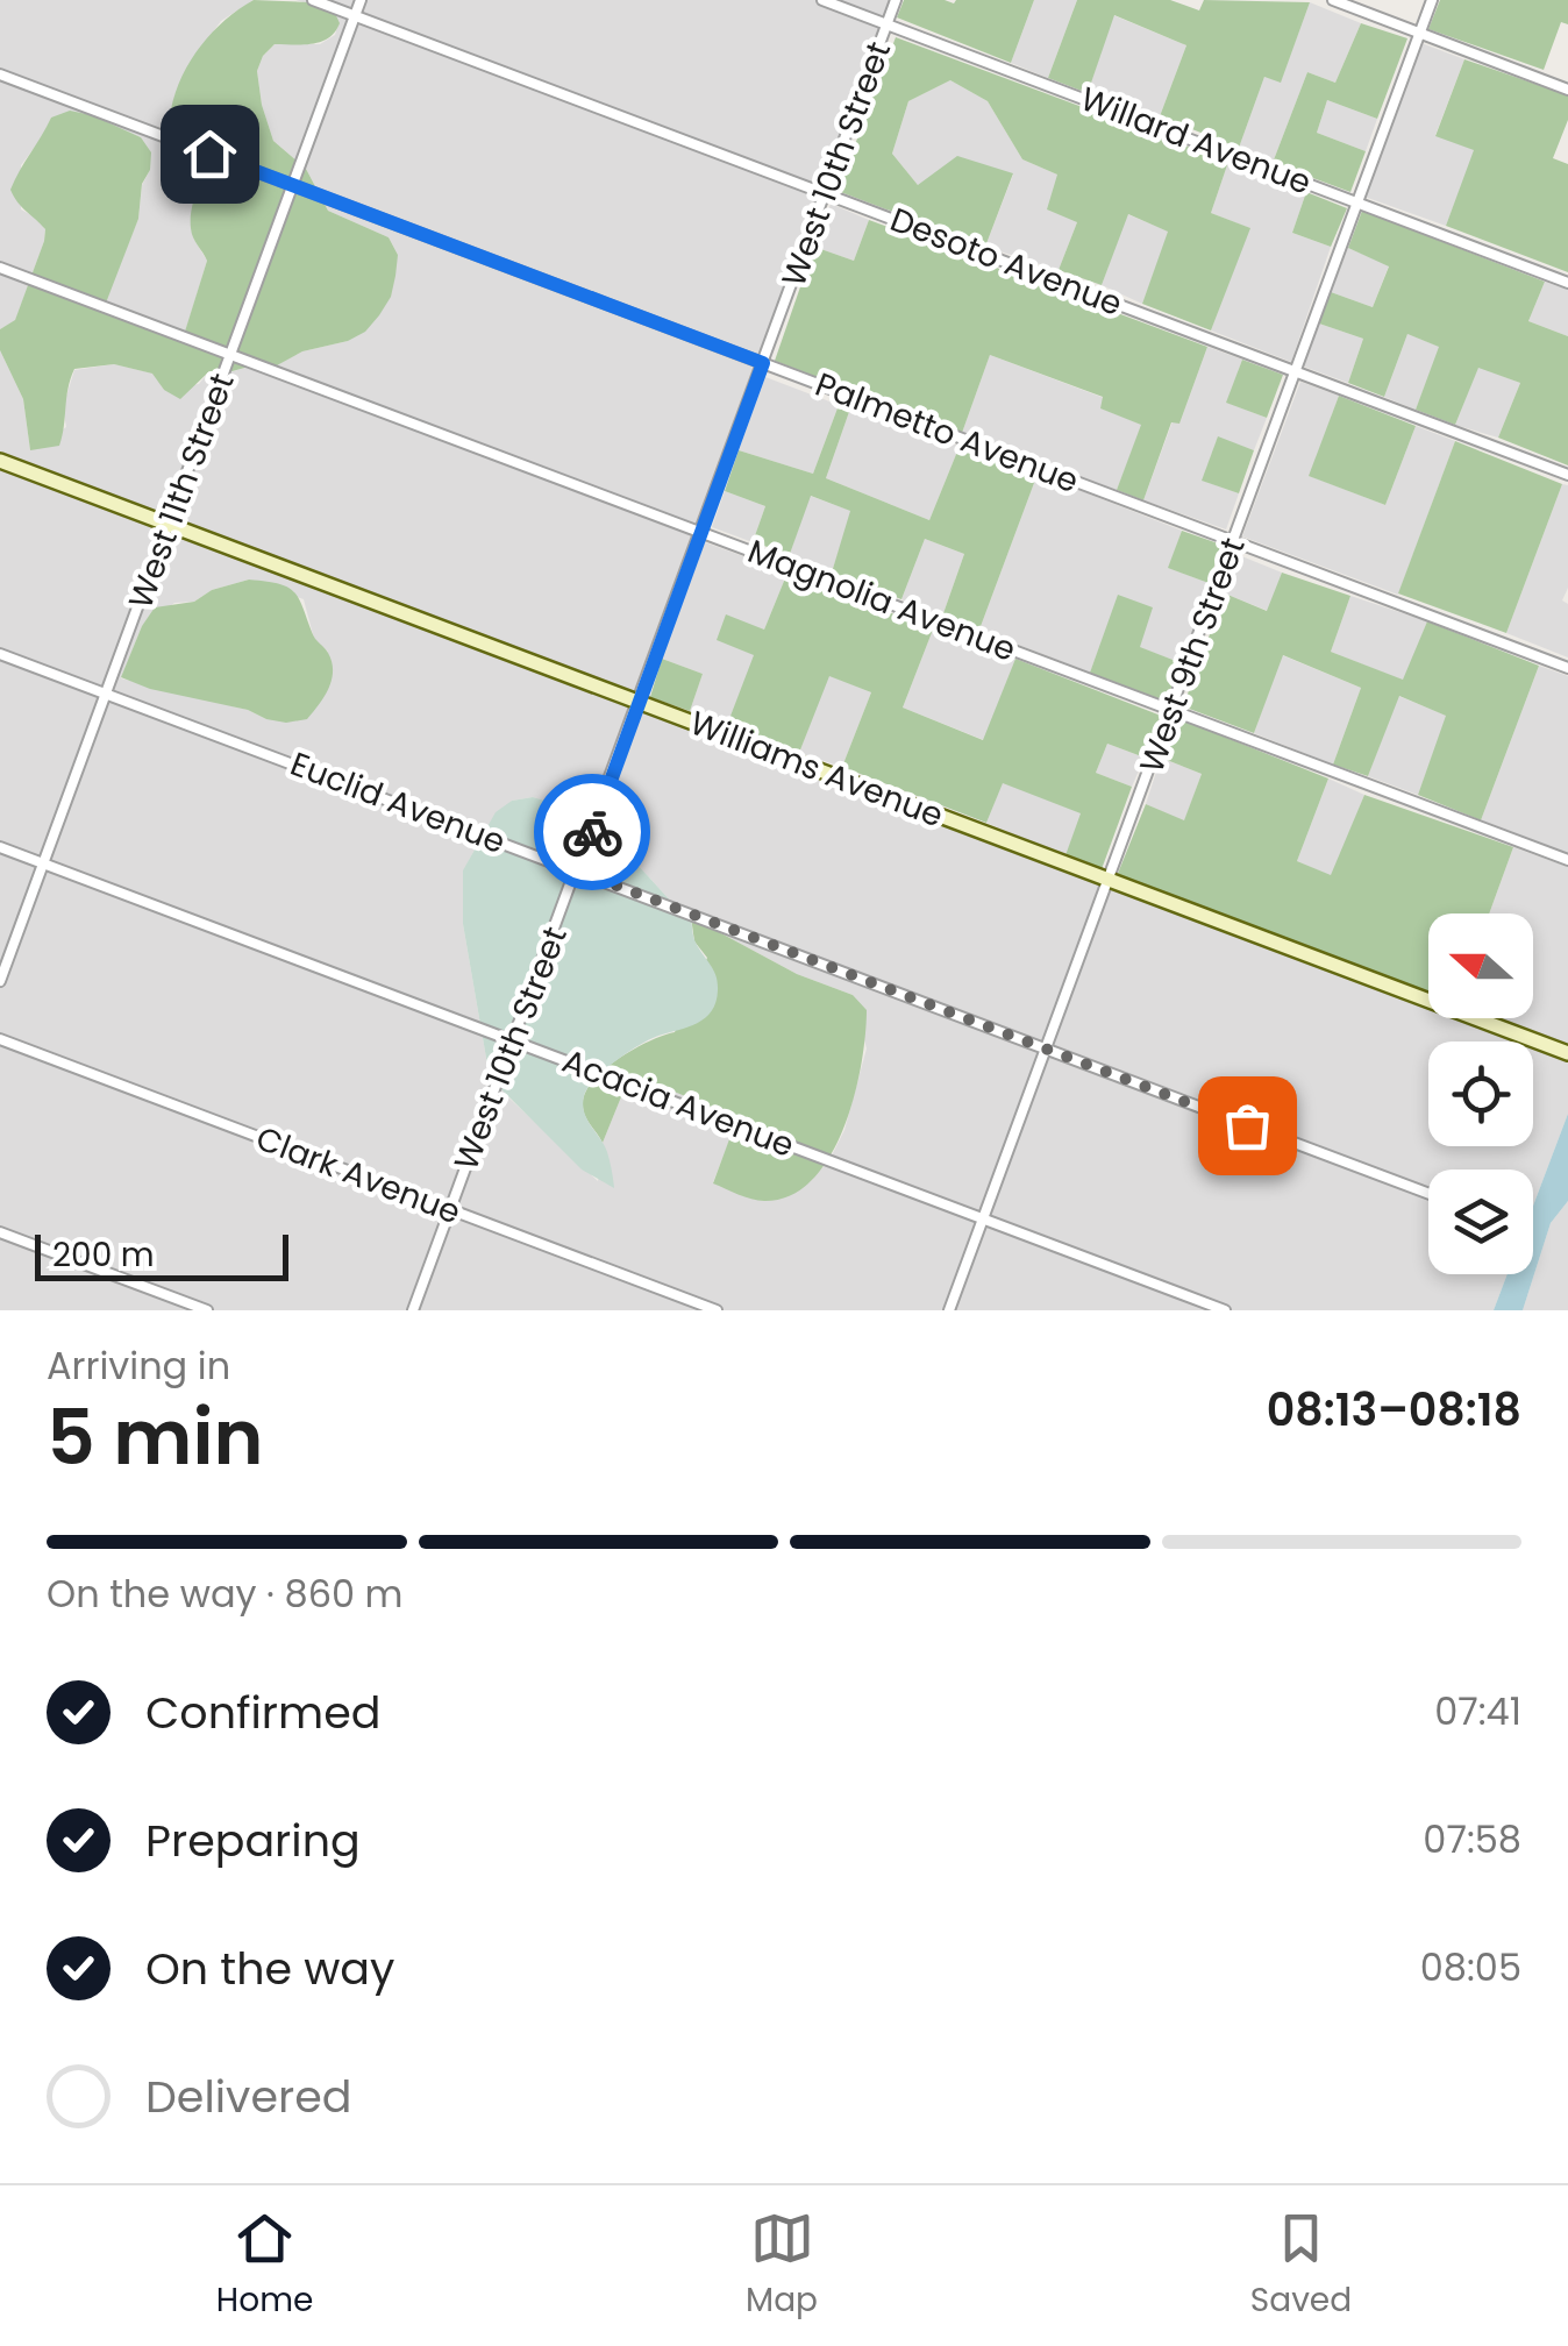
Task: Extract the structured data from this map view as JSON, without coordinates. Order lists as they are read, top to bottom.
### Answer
{
  "streets": {
    "street": [
      "Willard Avenue",
      "West 10th Street",
      "Desoto Avenue",
      "Palmetto Avenue",
      "West 11th Street",
      "Magnolia Avenue",
      "West 9th Street",
      "Williams Avenue",
      "Euclid Avenue",
      "Acacia Avenue",
      "Clark Avenue"
    ]
  },
  "crossings": [
    ["Willard Avenue", "West 10th Street"],
    ["Willard Avenue", "West 9th Street"],
    ["West 10th Street", "Desoto Avenue"],
    ["West 10th Street", "Palmetto Avenue"],
    ["West 10th Street", "Magnolia Avenue"],
    ["West 10th Street", "Williams Avenue"],
    ["West 10th Street", "Euclid Avenue"],
    ["West 10th Street", "Acacia Avenue"],
    ["West 10th Street", "Clark Avenue"],
    ["Desoto Avenue", "West 11th Street"],
    ["Desoto Avenue", "West 9th Street"],
    ["Palmetto Avenue", "West 11th Street"],
    ["Palmetto Avenue", "West 9th Street"],
    ["West 11th Street", "Magnolia Avenue"],
    ["West 11th Street", "Williams Avenue"],
    ["West 11th Street", "Euclid Avenue"],
    ["West 11th Street", "Acacia Avenue"],
    ["Magnolia Avenue", "West 9th Street"],
    ["West 9th Street", "Williams Avenue"],
    ["West 9th Street", "Euclid Avenue"],
    ["West 9th Street", "Acacia Avenue"]
  ],
  "scale_bar": "200 m",
  "north": "left",
  "page": {
    "scale": "200 m",
    "heading": ["5 min", "Arriving in", "08:13–08:18"],
    "bar": "On the way · 860 m",
    "list": [
      ["Confirmed", "07:41"],
      ["Preparing", "07:58"],
      ["On the way", "08:05"],
      "Delivered"
    ],
    "tabs": ["Home", "Map", "Saved"]
  }
}
